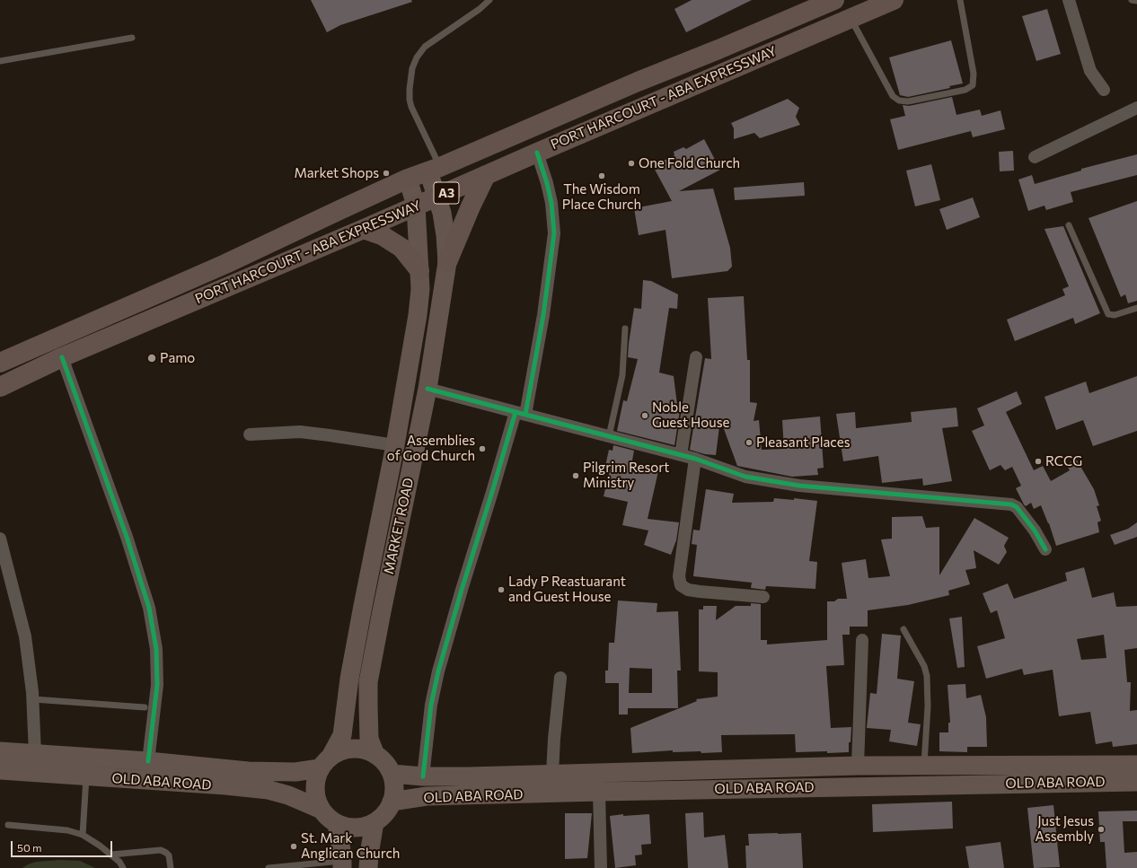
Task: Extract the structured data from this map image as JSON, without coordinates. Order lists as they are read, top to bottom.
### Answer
{
  "streets": {
    "highway": ["PORT HARCOURT - ABA EXPRESSWAY", "A3"],
    "main road": ["MARKET ROAD", "OLD ABA ROAD"]
  },
  "crossings": [
    ["PORT HARCOURT - ABA EXPRESSWAY", "MARKET ROAD"],
    ["MARKET ROAD", "OLD ABA ROAD"]
  ],
  "places": [
    "One Fold Church",
    "Market Shops",
    "The Wisdom Place Church",
    "Pamo",
    "Noble Guest House",
    "Pleasant Places",
    "Assemblies of God Church",
    "RCCG",
    "Pilgrim Resort Ministry",
    "Lady P Reastuarant and Guest House",
    "Just Jesus Assembly",
    "St. Mark Anglican Church"
  ],
  "scale_bar": "50 m"
}
